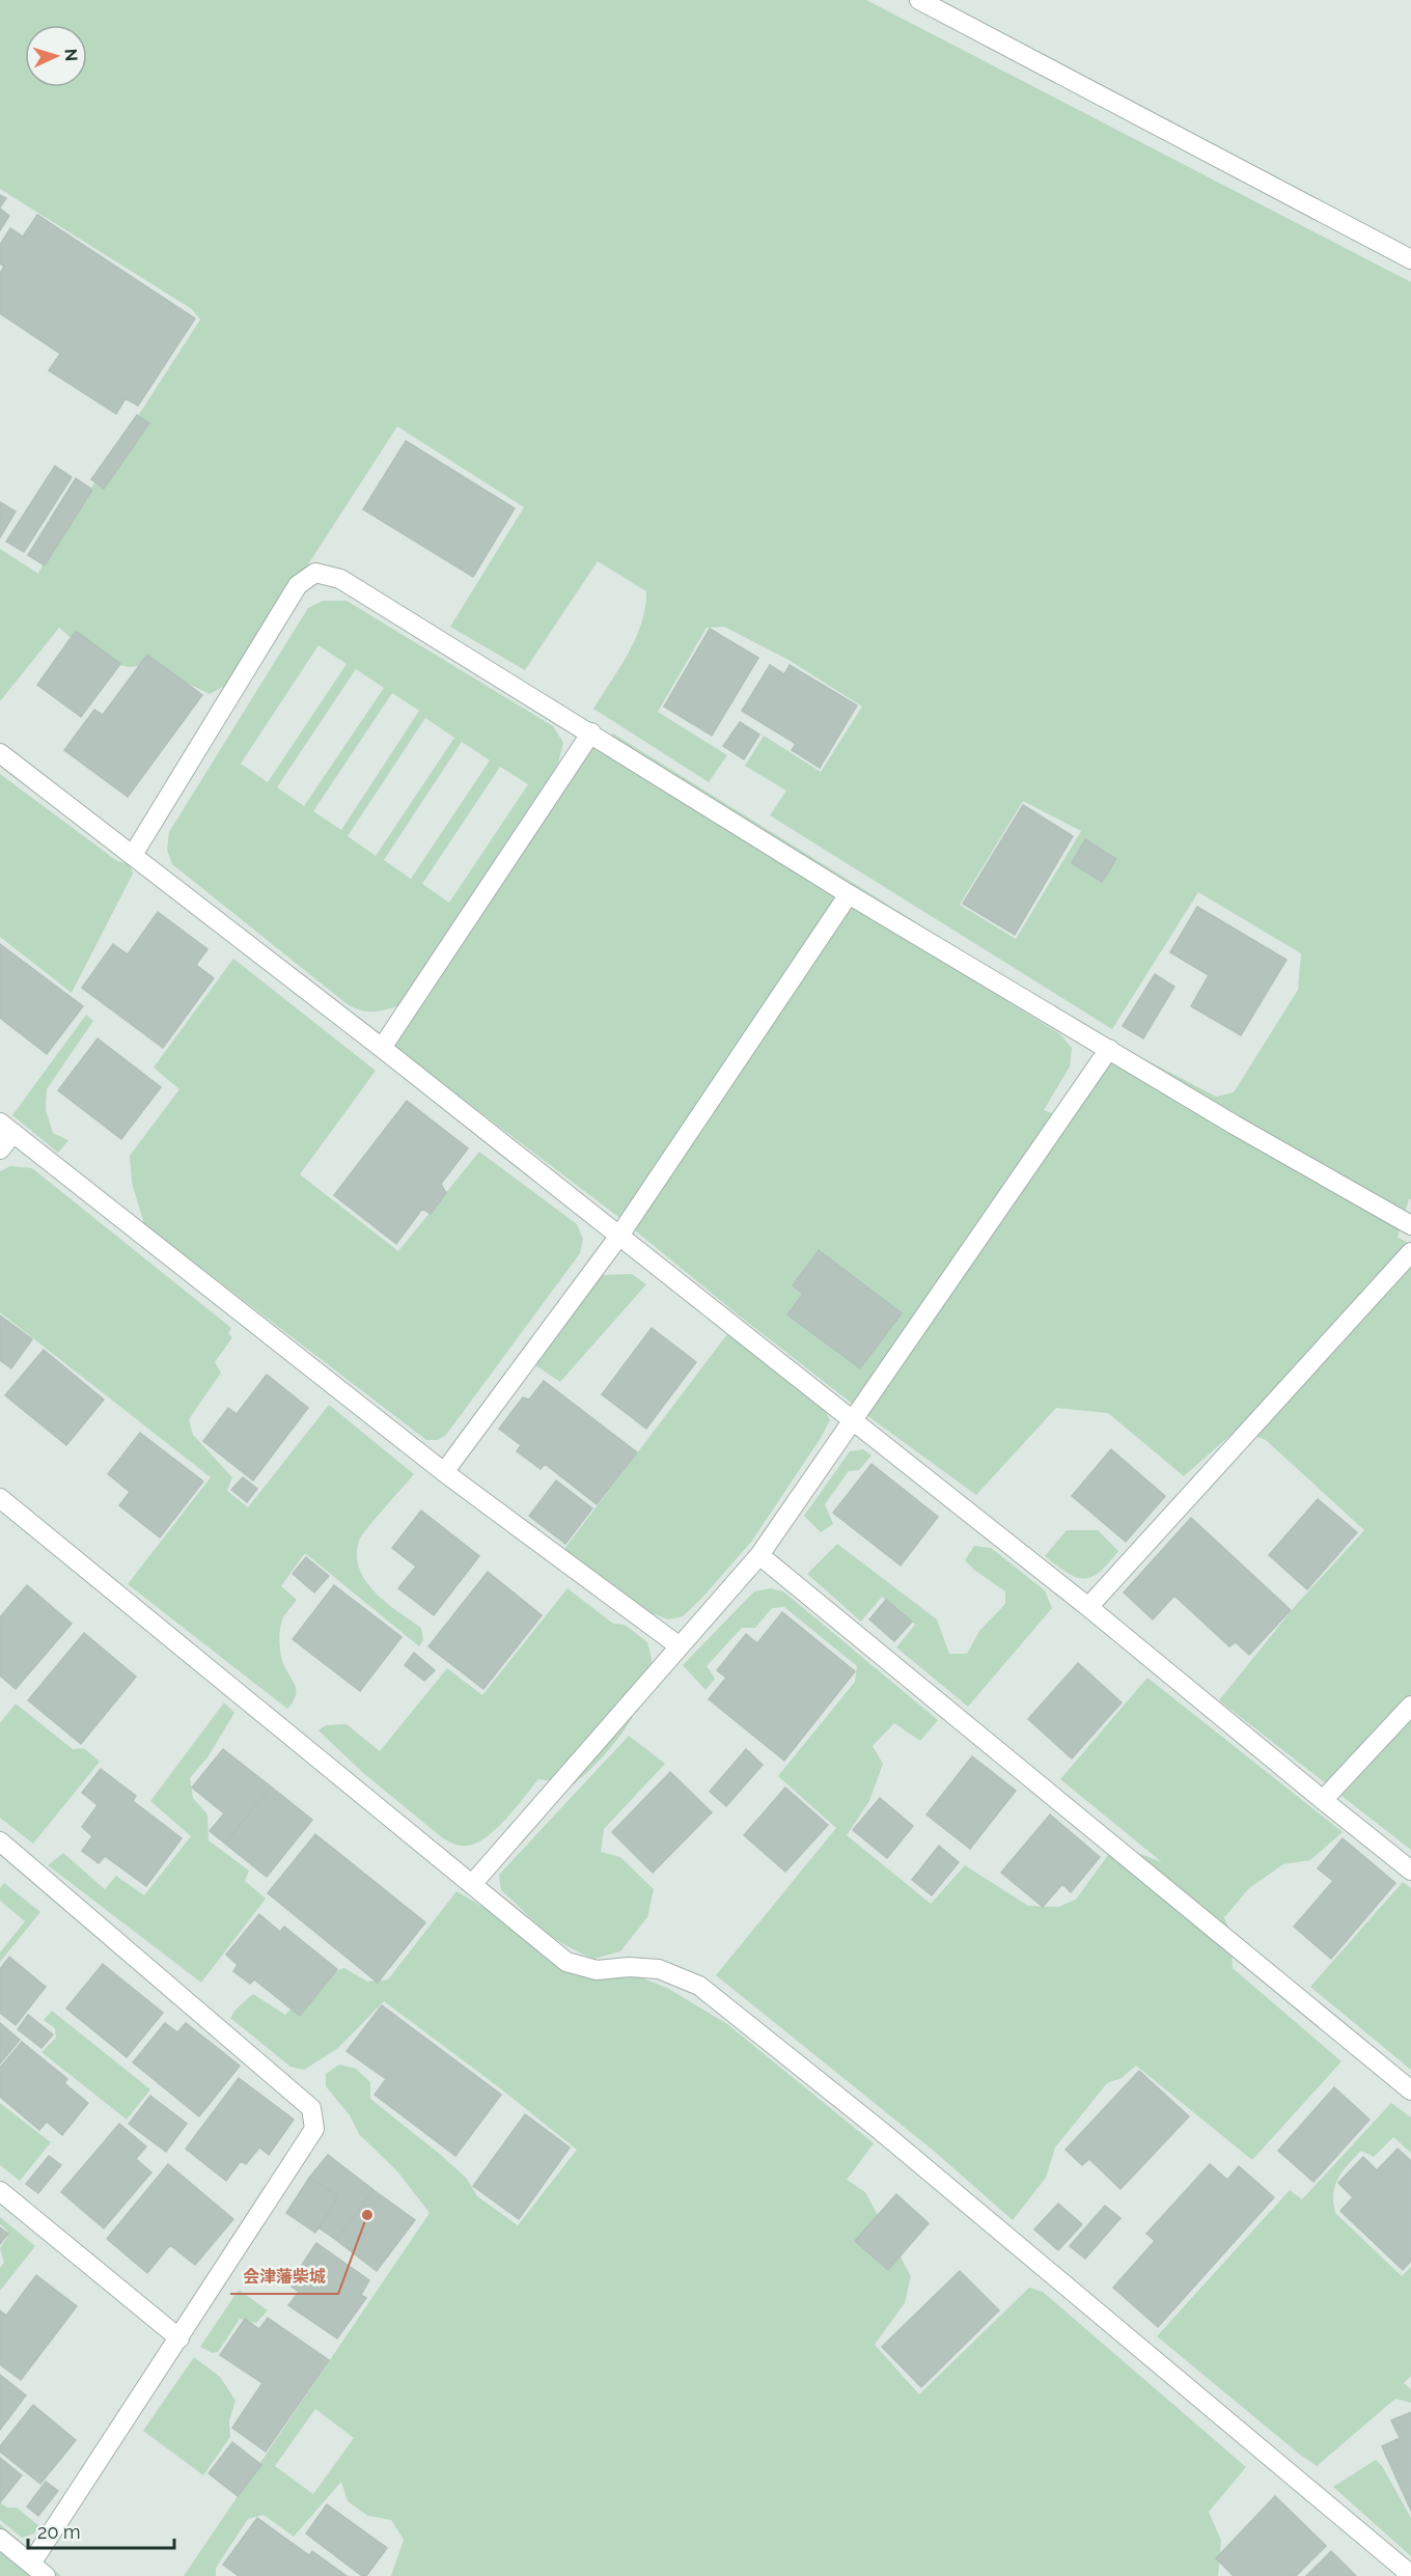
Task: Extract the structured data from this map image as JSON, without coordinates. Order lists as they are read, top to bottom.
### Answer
{
  "places": ["会津藩柴城"],
  "scale_bar": "20 m",
  "north": "right"
}
